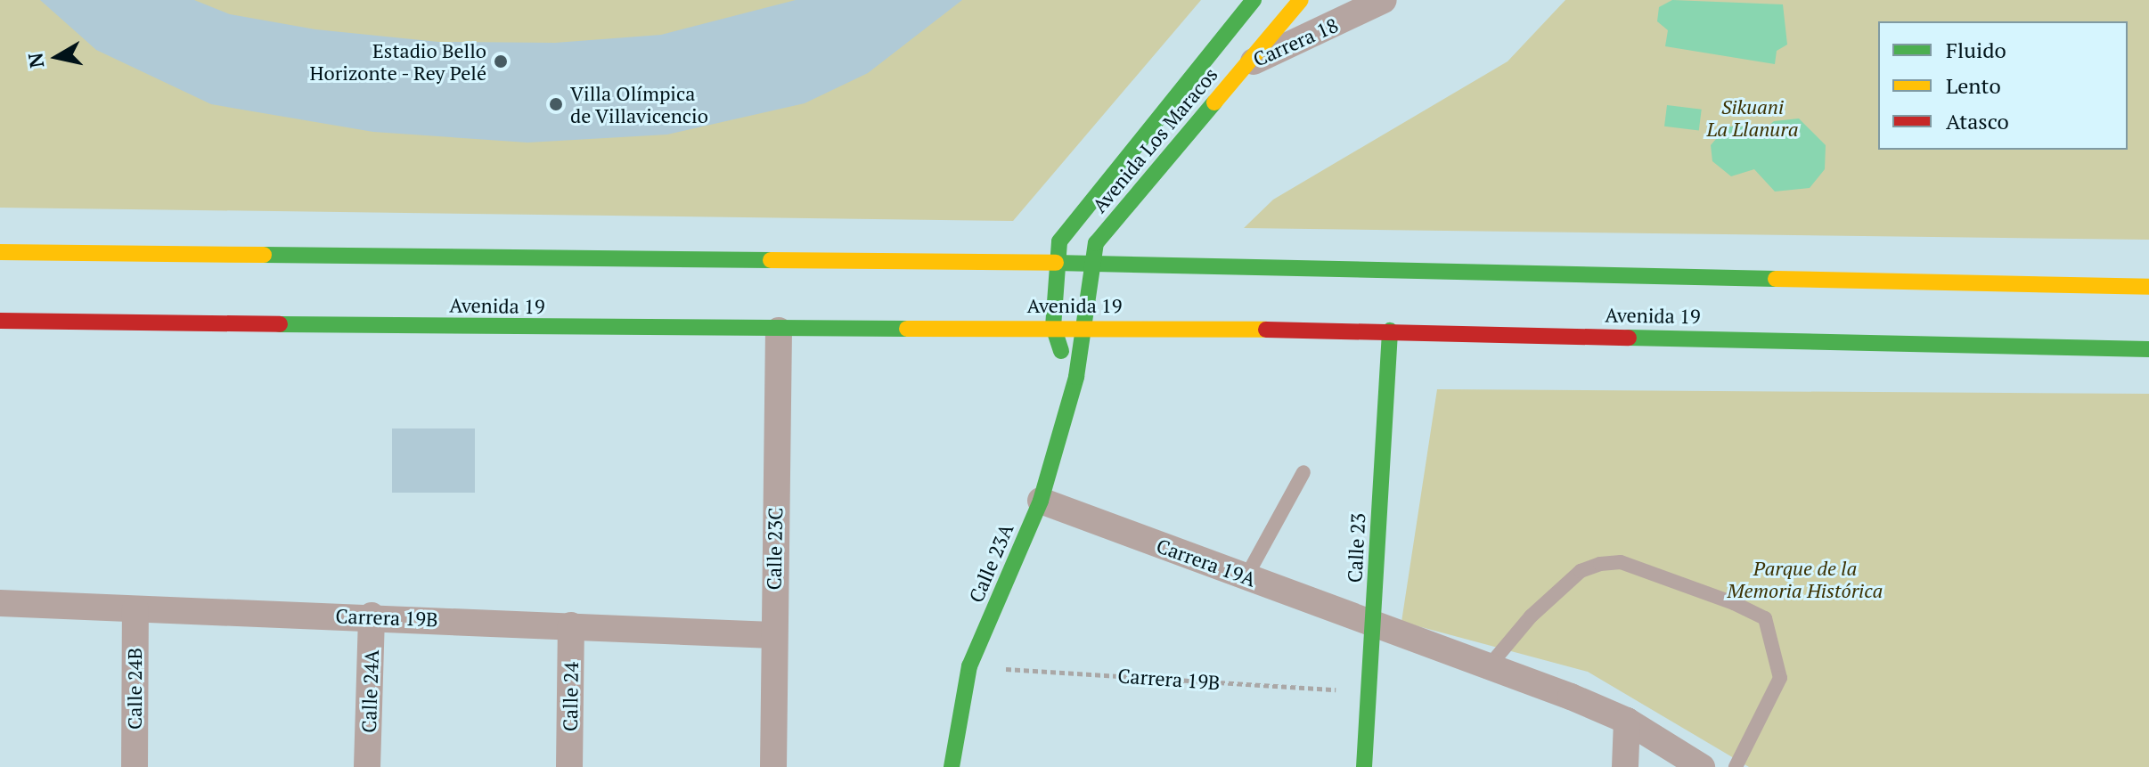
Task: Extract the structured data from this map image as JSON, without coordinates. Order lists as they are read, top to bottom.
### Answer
{
  "streets": {
    "main road": [
      "Avenida Los Maracos",
      "Avenida 19",
      "Calle 23",
      "Calle 23A"
    ],
    "street": [
      "Carrera 18",
      "Calle 23C",
      "Carrera 19A",
      "Carrera 19B",
      "Calle 24B",
      "Calle 24A",
      "Calle 24"
    ]
  },
  "crossings": [
    ["Carrera 18", "Avenida Los Maracos"],
    ["Avenida Los Maracos", "Avenida 19"],
    ["Avenida Los Maracos", "Calle 23A"],
    ["Avenida 19", "Calle 23"],
    ["Avenida 19", "Calle 23C"],
    ["Avenida 19", "Calle 23A"],
    ["Calle 23", "Carrera 19A"],
    ["Calle 23", "Carrera 19B"],
    ["Calle 23C", "Carrera 19B"],
    ["Carrera 19A", "Calle 23A"],
    ["Calle 23A", "Carrera 19B"],
    ["Carrera 19B", "Calle 24B"],
    ["Carrera 19B", "Calle 24A"],
    ["Carrera 19B", "Calle 24"]
  ],
  "parks": ["Sikuani La Llanura", "Parque de la Memoria Histórica"],
  "places": ["Estadio Bello Horizonte - Rey Pelé", "Villa Olímpica de Villavicencio"],
  "legend": ["Fluido", "Lento", "Atasco"],
  "north": "left"
}
